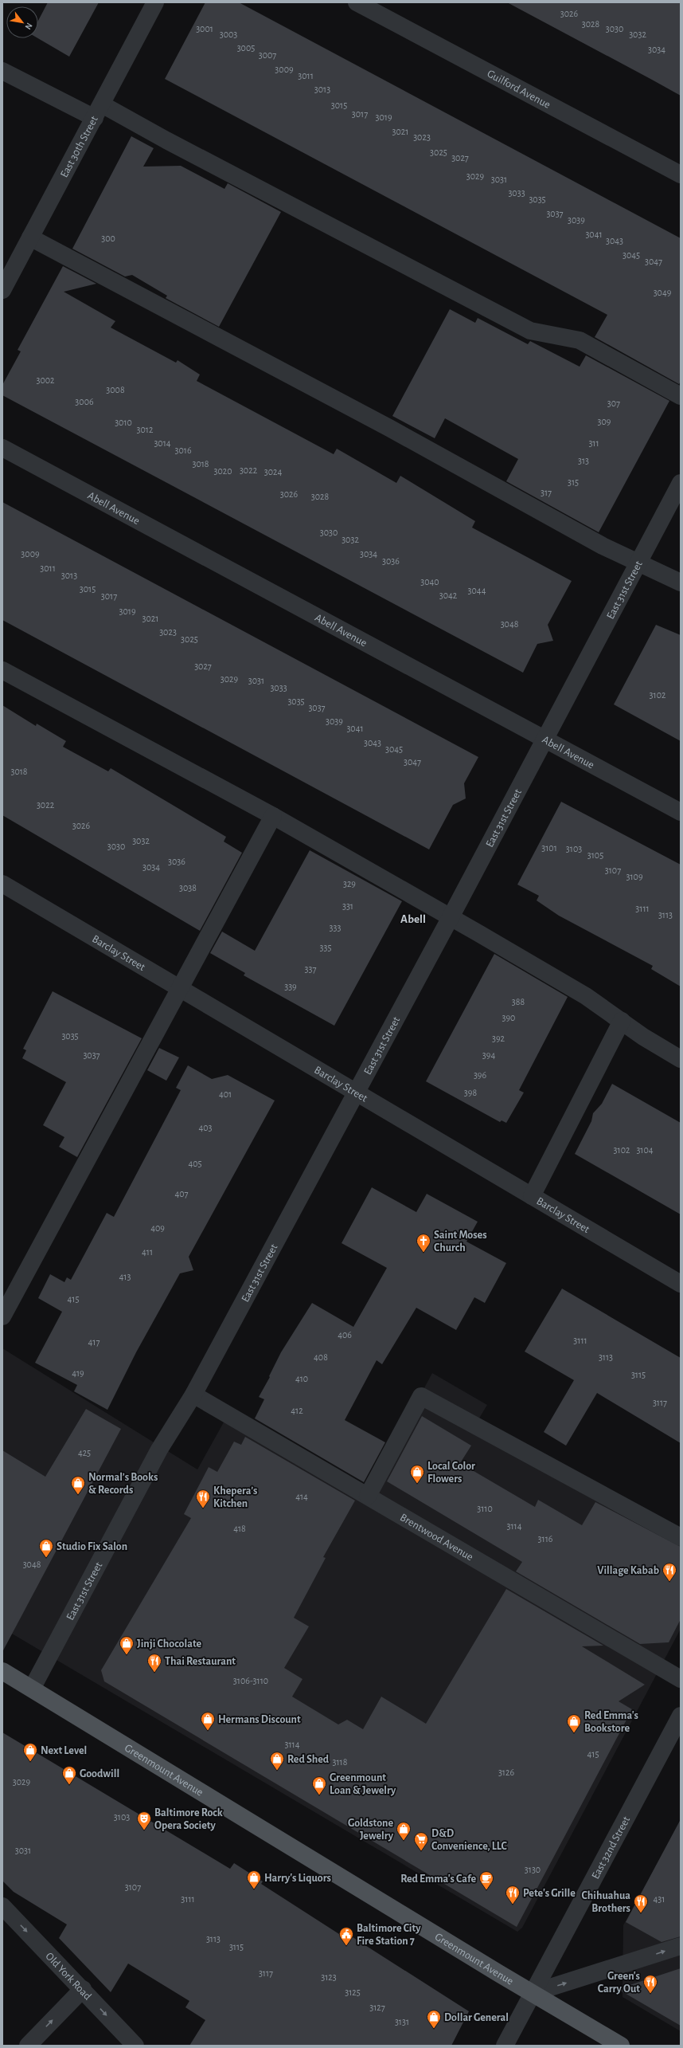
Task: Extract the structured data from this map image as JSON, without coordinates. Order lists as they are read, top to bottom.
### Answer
{
  "streets": {
    "main road": ["Greenmount Avenue"],
    "street": [
      "Guilford Avenue",
      "East 30th Street",
      "Abell Avenue",
      "East 31st Street",
      "Barclay Street",
      "Brentwood Avenue",
      "East 32nd Street",
      "Old York Road"
    ]
  },
  "crossings": [
    ["Abell Avenue", "East 31st Street"],
    ["East 31st Street", "Barclay Street"],
    ["East 31st Street", "Brentwood Avenue"],
    ["East 31st Street", "Greenmount Avenue"],
    ["Greenmount Avenue", "East 32nd Street"]
  ],
  "one_way": ["Old York Road"],
  "districts": ["Abell"],
  "places": {
    "church": ["Saint Moses Church"],
    "shop": [
      "Local Color Flowers",
      "Normal’s Books & Records",
      "Studio Fix Salon",
      "Jinji Chocolate",
      "Hermans Discount",
      "Red Emma's Bookstore",
      "Next Level",
      "Red Shed",
      "Goodwill",
      "Greenmount Loan & Jewelry",
      "Goldstone Jewelry",
      "Harry's Liquors",
      "Dollar General"
    ],
    "restaurant": [
      "Khepera’s Kitchen",
      "Village Kabab",
      "Thai Restaurant",
      "Pete's Grille",
      "Chihuahua Brothers",
      "Green's Carry Out"
    ],
    "theatre": ["Baltimore Rock Opera Society"],
    "supermarket": ["D&D Convenience, LLC"],
    "cafe": ["Red Emma's Cafe"],
    "public building": ["Baltimore City Fire Station 7"]
  },
  "house_numbers": [
    "3026",
    "3028",
    "3001",
    "3030",
    "3003",
    "3032",
    "3005",
    "3034",
    "3007",
    "3009",
    "3011",
    "3013",
    "3015",
    "3017",
    "3019",
    "3021",
    "3023",
    "3025",
    "3027",
    "3029",
    "3031",
    "3033",
    "3035",
    "3037",
    "3039",
    "3041",
    "300",
    "3043",
    "3045",
    "3047",
    "3049",
    "3002",
    "3008",
    "3006",
    "307",
    "309",
    "3010",
    "3012",
    "3014",
    "311",
    "3016",
    "313",
    "3018",
    "3022",
    "3020",
    "3024",
    "315",
    "317",
    "3026",
    "3028",
    "3030",
    "3032",
    "3009",
    "3034",
    "3036",
    "3011",
    "3013",
    "3040",
    "3015",
    "3044",
    "3042",
    "3017",
    "3019",
    "3021",
    "3048",
    "3023",
    "3025",
    "3027",
    "3029",
    "3031",
    "3033",
    "3102",
    "3035",
    "3037",
    "3039",
    "3041",
    "3043",
    "3045",
    "3047",
    "3018",
    "3022",
    "3026",
    "3032",
    "3030",
    "3101",
    "3103",
    "3105",
    "3036",
    "3034",
    "3107",
    "3109",
    "329",
    "3038",
    "331",
    "3111",
    "3113",
    "333",
    "335",
    "337",
    "339",
    "388",
    "390",
    "3035",
    "392",
    "3037",
    "394",
    "396",
    "398",
    "401",
    "403",
    "3102",
    "3104",
    "405",
    "407",
    "409",
    "411",
    "413",
    "415",
    "406",
    "3111",
    "417",
    "408",
    "3113",
    "419",
    "3115",
    "410",
    "3117",
    "412",
    "425",
    "414",
    "3110",
    "3114",
    "418",
    "3116",
    "3048",
    "3106-3110",
    "3114",
    "415",
    "3118",
    "3126",
    "3029",
    "3103",
    "3031",
    "3130",
    "3107",
    "3111",
    "431",
    "3113",
    "3115",
    "3117",
    "3123",
    "3125",
    "3127",
    "3131"
  ],
  "north": "bottom right"
}
